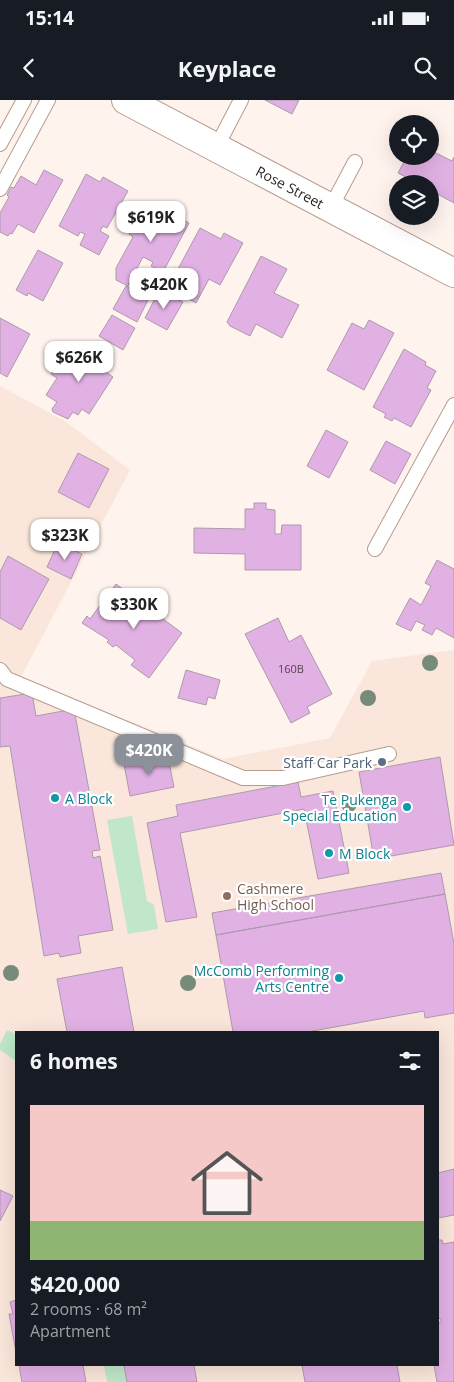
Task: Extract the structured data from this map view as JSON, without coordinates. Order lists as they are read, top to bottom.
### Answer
{
  "streets": {
    "street": ["Rose Street"]
  },
  "places": [
    "Staff Car Park",
    "A Block",
    "Te Pukenga Special Education",
    "M Block",
    "Cashmere High School",
    "McComb Performing Arts Centre"
  ],
  "house_numbers": ["160B"],
  "page": {
    "status": "15:14",
    "header": "Keyplace",
    "price": [
      "$619K",
      "$420K",
      "$626K",
      "$323K",
      "$330K",
      "$420K"
    ],
    "heading": "6 homes",
    "list": [
      {
        "name": "$420,000",
        "note": "2 rooms · 68 m² · Apartment"
      }
    ]
  }
}
